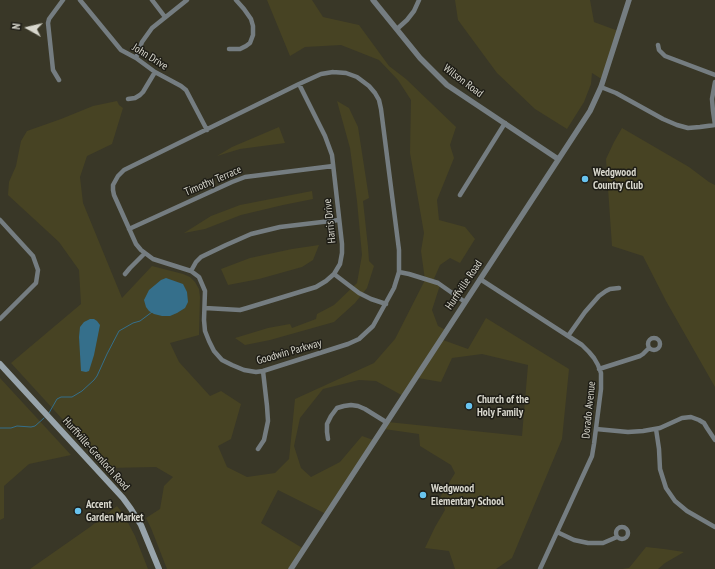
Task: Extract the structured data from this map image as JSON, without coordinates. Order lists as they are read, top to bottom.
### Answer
{
  "streets": {
    "main road": ["Hurffville-Grenloch Road"],
    "street": [
      "John Drive",
      "Wilson Road",
      "Timothy Terrace",
      "Harris Drive",
      "Hurffville Road",
      "Goodwin Parkway",
      "Dorado Avenue"
    ]
  },
  "crossings": [
    ["John Drive", "Goodwin Parkway"],
    ["Wilson Road", "Hurffville Road"],
    ["Timothy Terrace", "Harris Drive"],
    ["Timothy Terrace", "Goodwin Parkway"],
    ["Harris Drive", "Goodwin Parkway"],
    ["Hurffville Road", "Dorado Avenue"]
  ],
  "places": [
    "Wedgwood Country Club",
    "Church of the Holy Family",
    "Wedgwood Elementary School",
    "Accent Garden Market"
  ],
  "north": "left"
}
